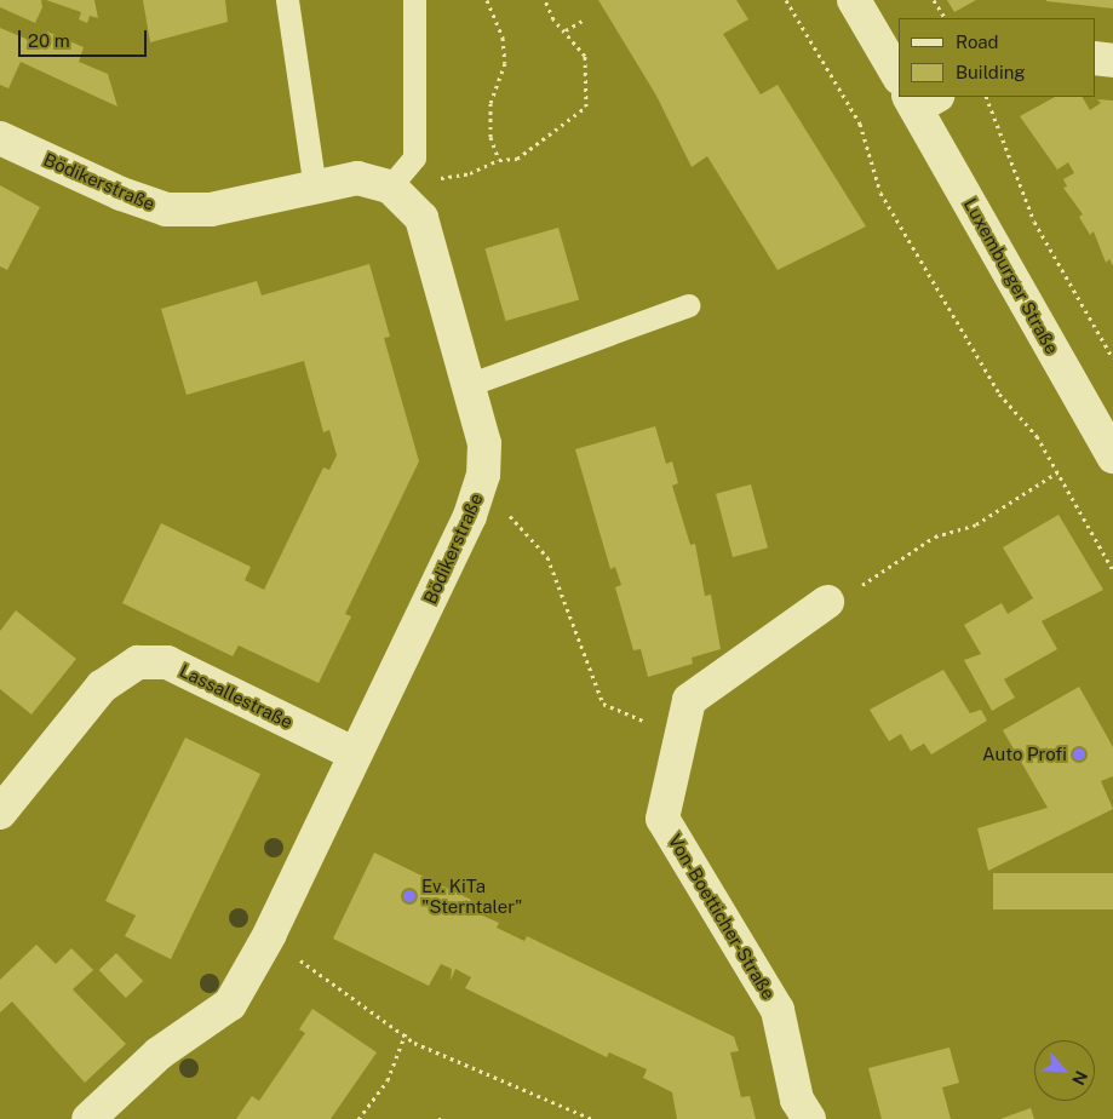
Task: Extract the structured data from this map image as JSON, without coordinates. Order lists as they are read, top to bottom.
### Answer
{
  "streets": {
    "street": [
      "Bödikerstraße",
      "Luxemburger Straße",
      "Lassallestraße",
      "Von-Boetticher-Straße"
    ]
  },
  "crossings": [
    ["Bödikerstraße", "Lassallestraße"]
  ],
  "places": ["Auto Profi", "Ev. KiTa \"Sterntaler\""],
  "legend": ["Road", "Building"],
  "scale_bar": "20 m",
  "north": "bottom right"
}
